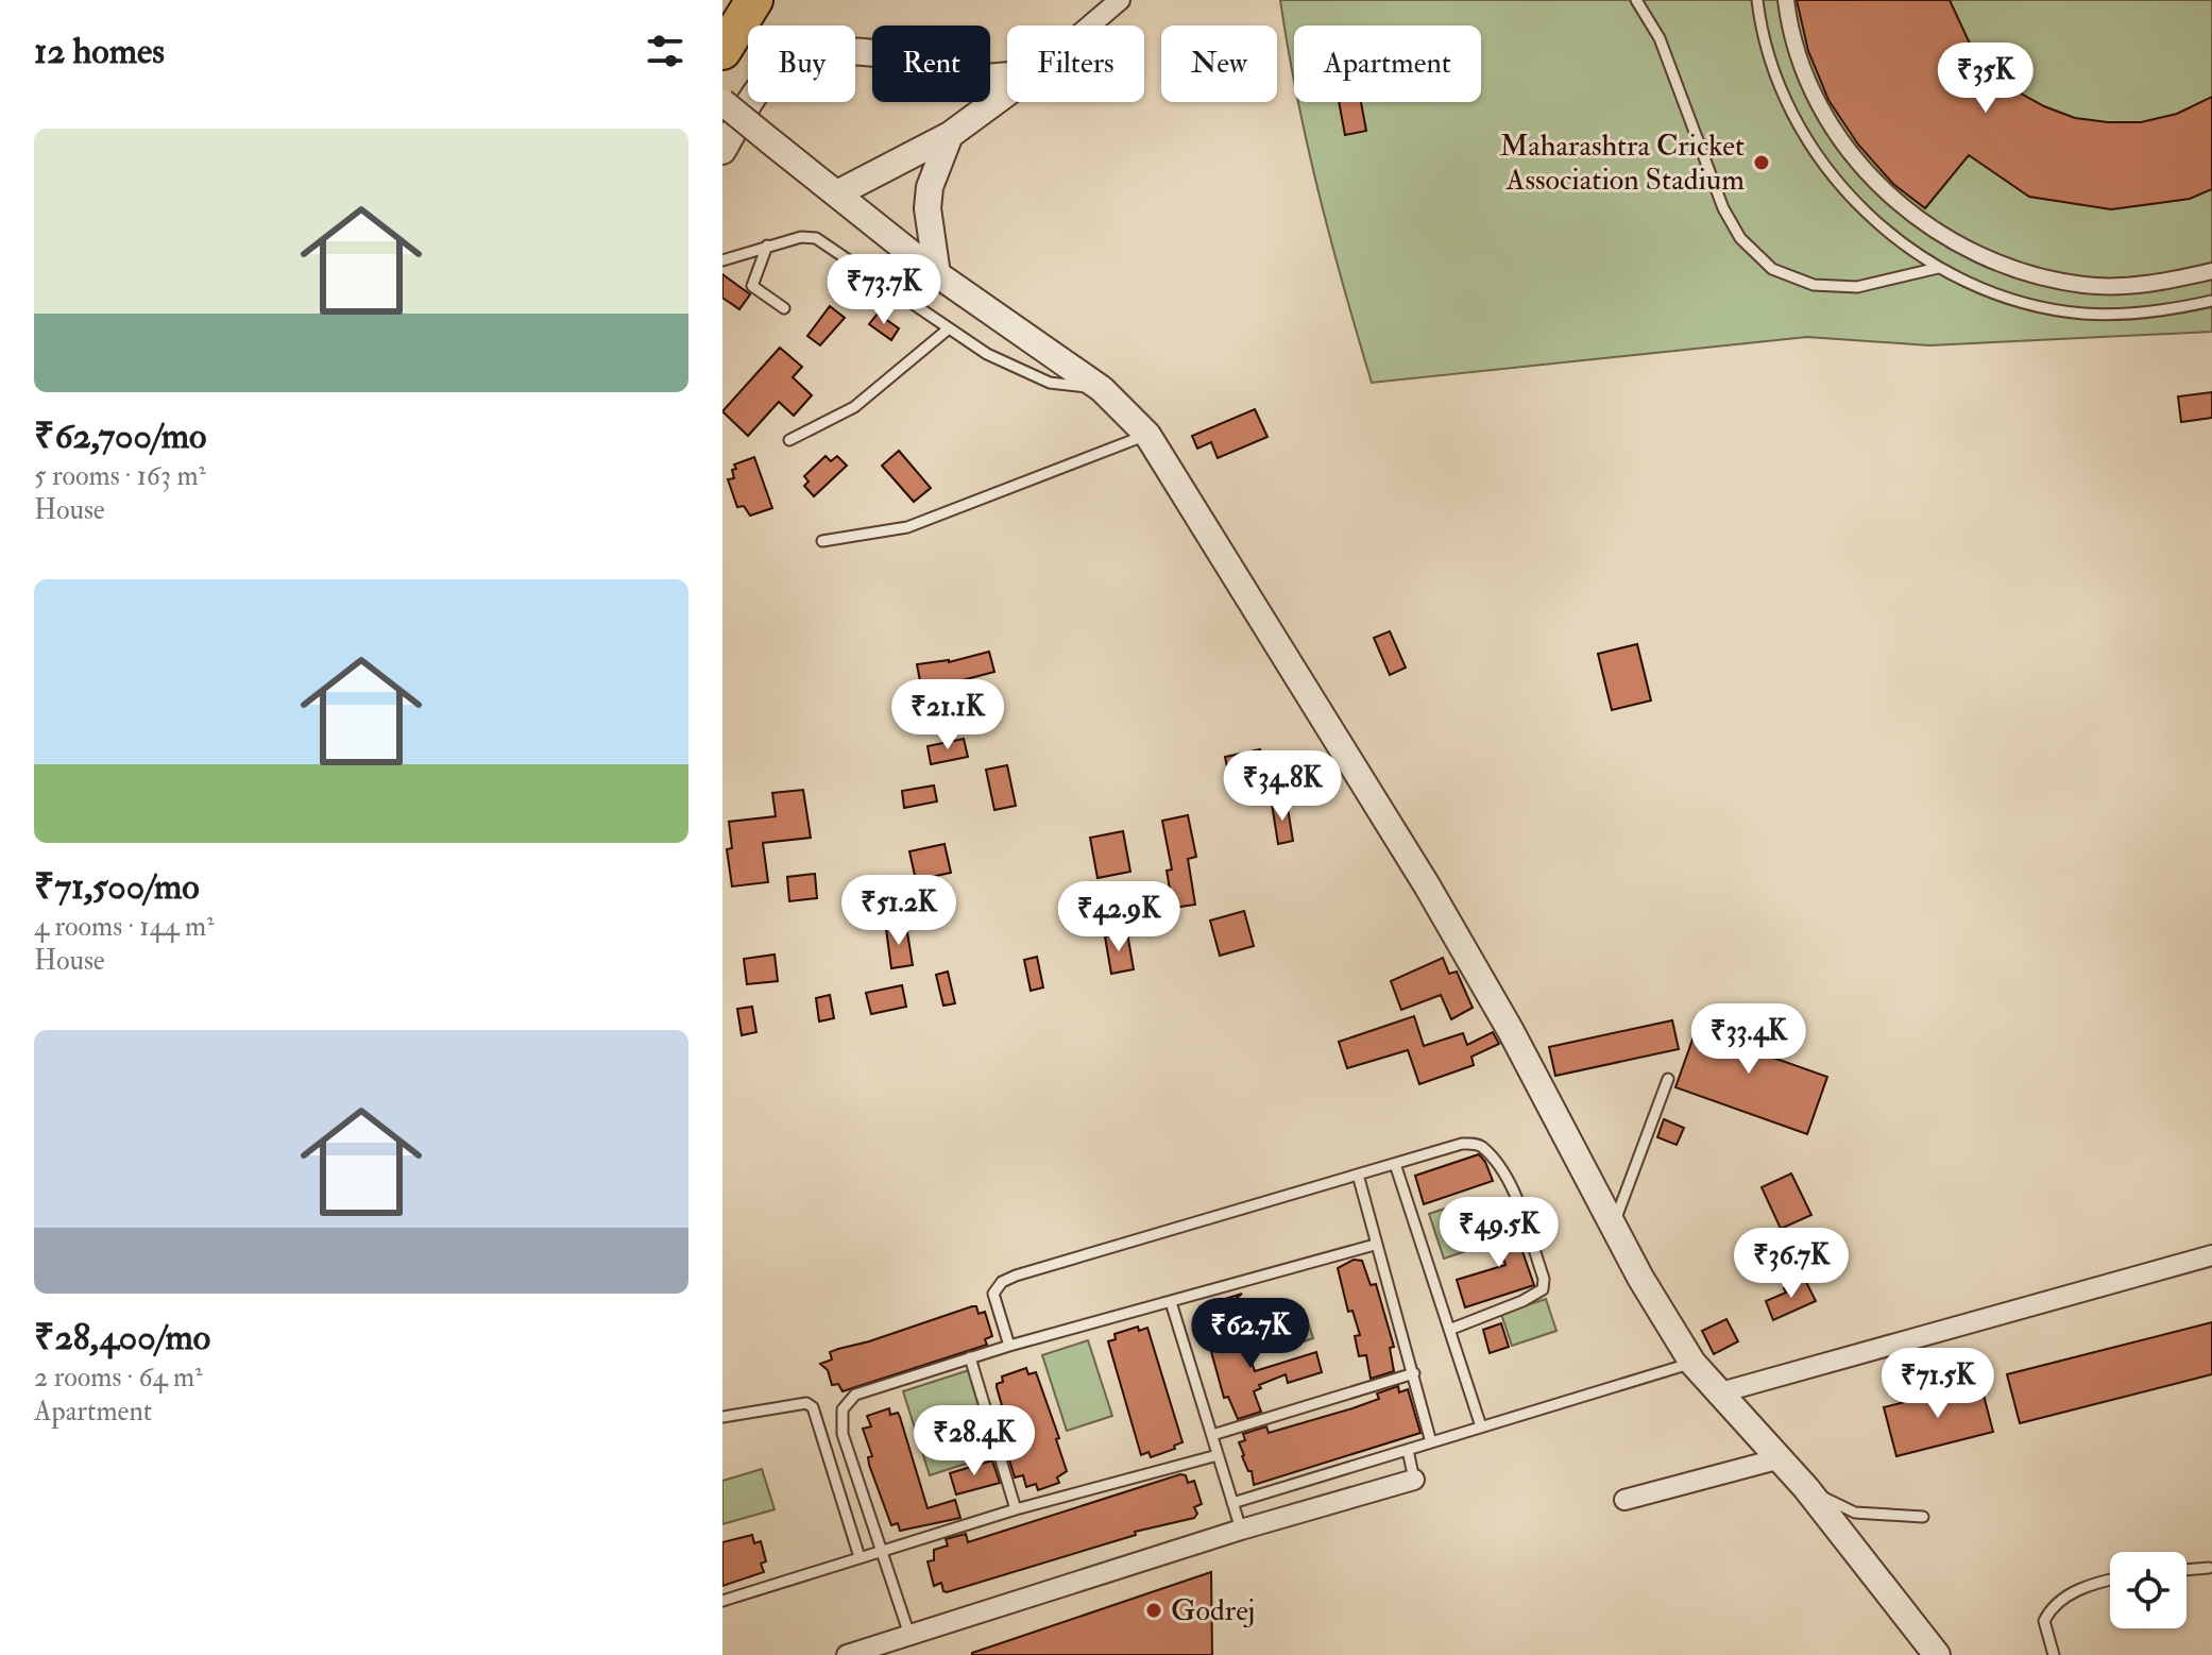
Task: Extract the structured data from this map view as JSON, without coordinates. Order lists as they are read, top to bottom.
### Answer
{
  "places": ["Maharashtra Cricket Association Stadium", "Godrej"],
  "page": {
    "heading": "12 homes",
    "chip": [
      "Buy",
      "Rent",
      "Filters",
      "New",
      "Apartment"
    ],
    "price": [
      "₹35K",
      "₹73.7K",
      "₹21.1K",
      "₹34.8K",
      "₹51.2K",
      "₹42.9K",
      "₹33.4K",
      "₹49.5K",
      "₹36.7K",
      "₹62.7K",
      "₹71.5K",
      "₹28.4K"
    ],
    "list": [
      {
        "name": "₹62,700/mo",
        "note": "5 rooms · 163 m² · House"
      },
      {
        "name": "₹71,500/mo",
        "note": "4 rooms · 144 m² · House"
      },
      {
        "name": "₹28,400/mo",
        "note": "2 rooms · 64 m² · Apartment"
      }
    ]
  }
}
